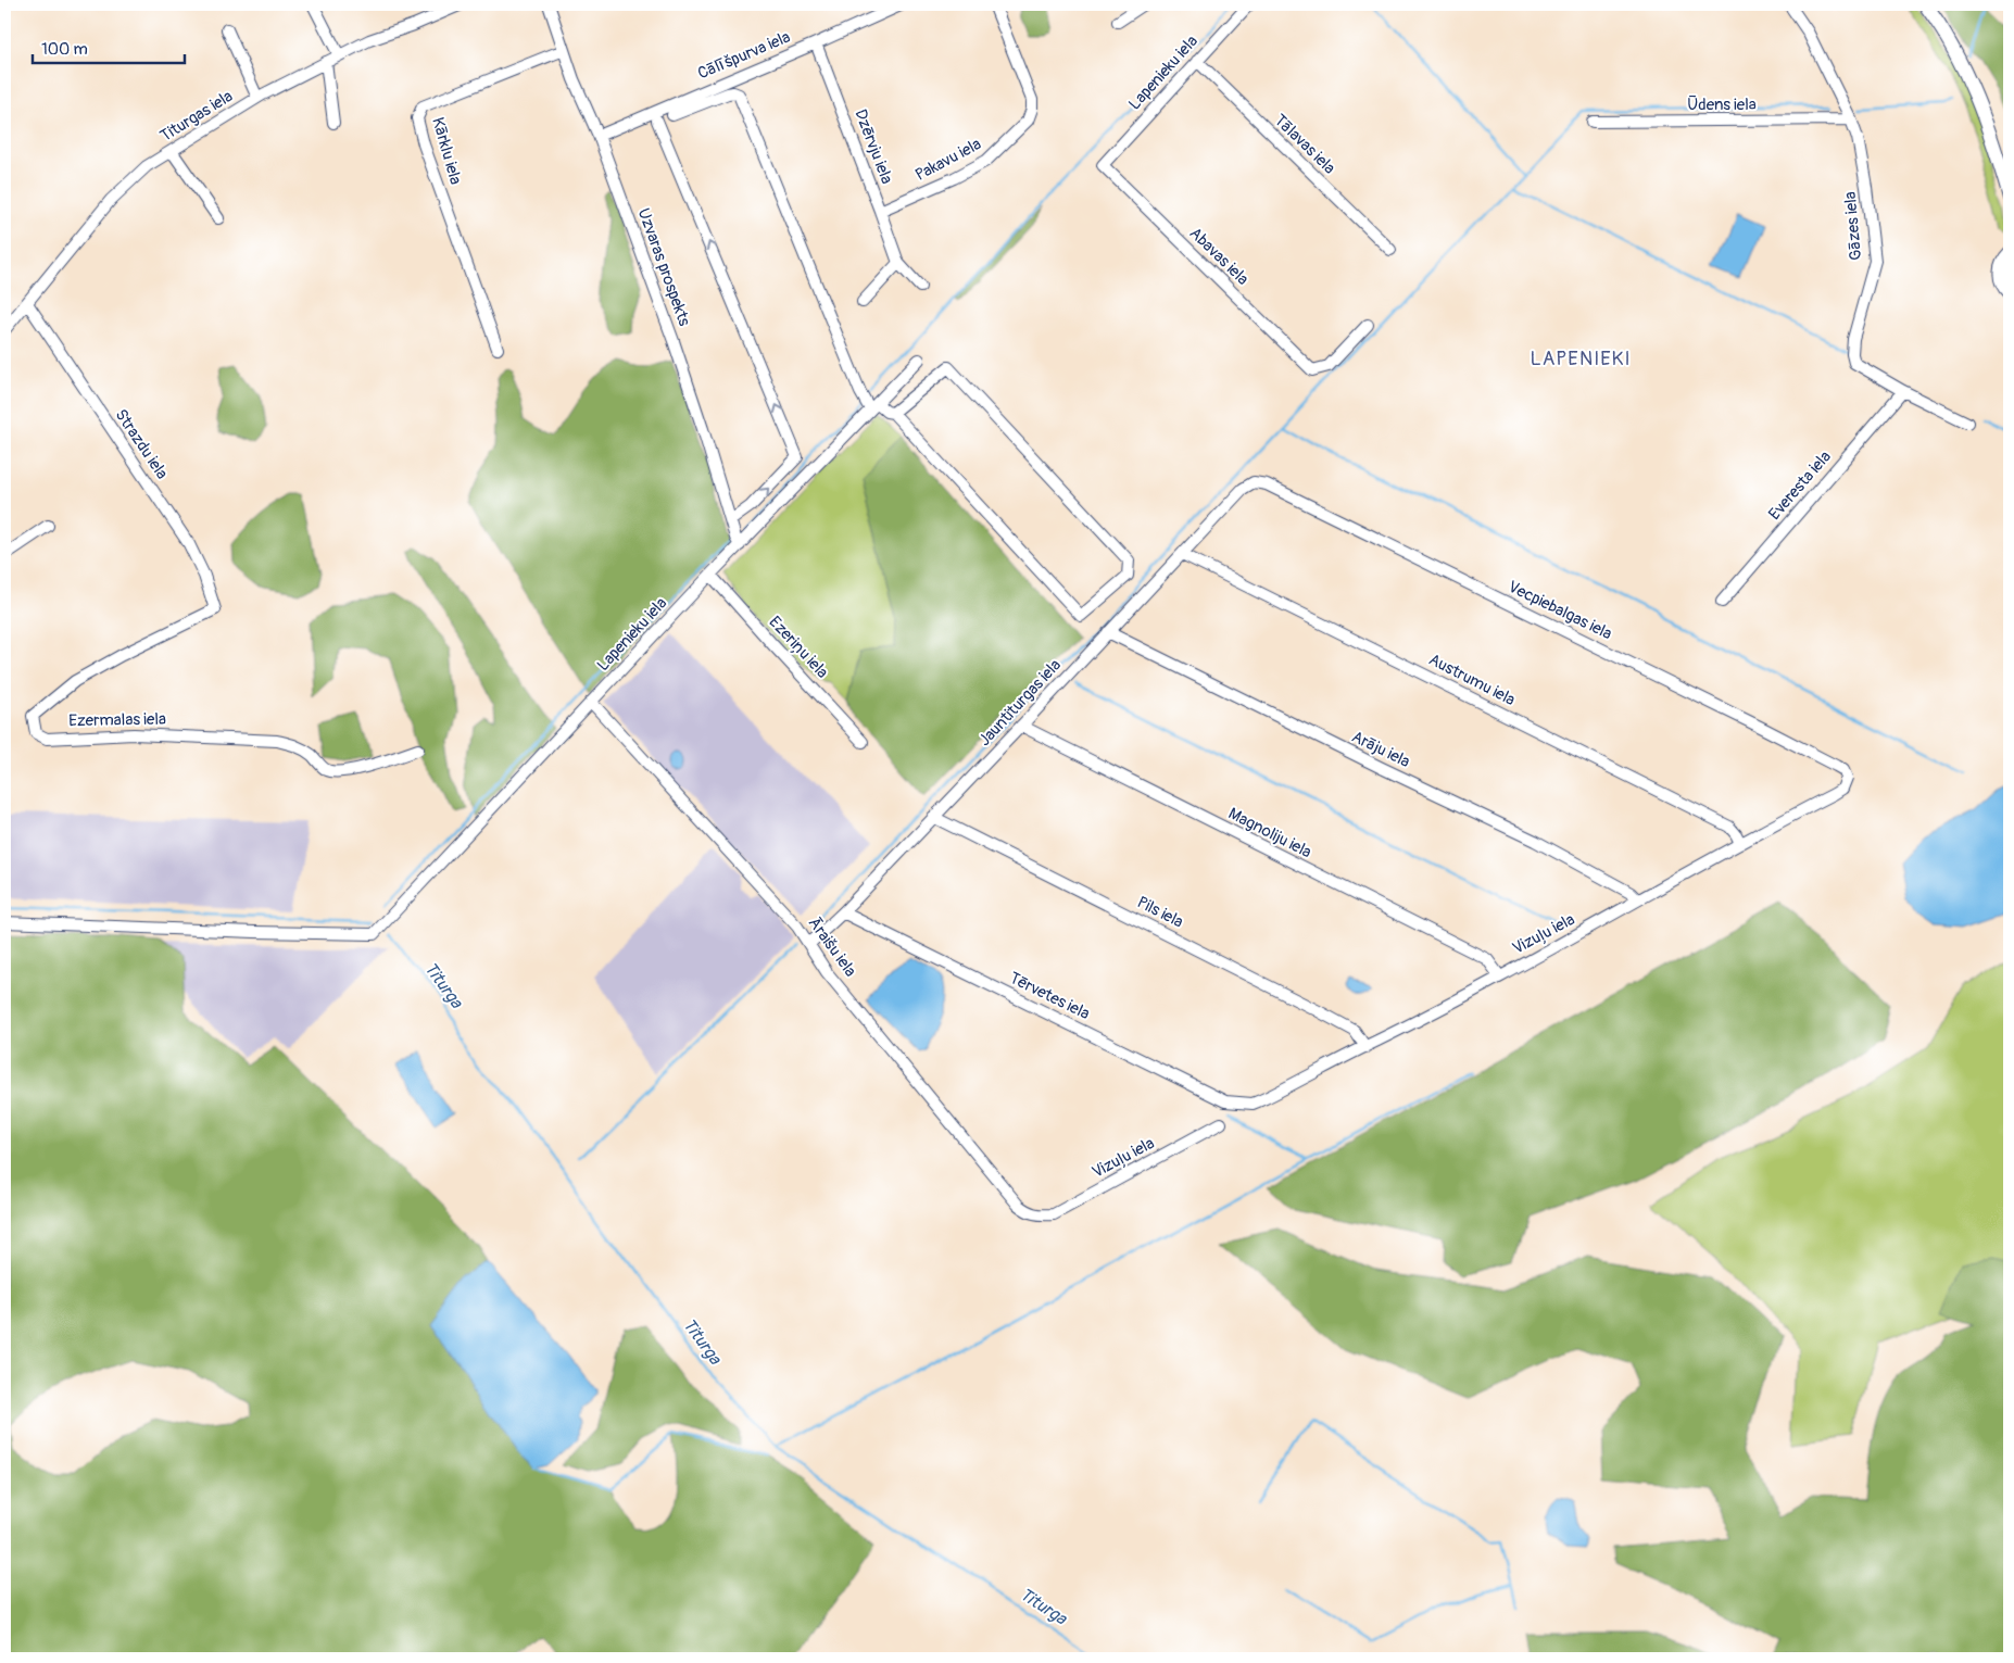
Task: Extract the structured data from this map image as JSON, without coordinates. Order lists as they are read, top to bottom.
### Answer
{
  "streets": {
    "street": [
      "Cālīšpurva iela",
      "Lapenieku iela",
      "Ūdens iela",
      "Titurgas iela",
      "Tālavas iela",
      "Dzērvju iela",
      "Kārklu iela",
      "Pakavu iela",
      "Gāzes iela",
      "Abavas iela",
      "Uzvaras prospekts",
      "Strazdu iela",
      "Everesta iela",
      "Vecpiebalgas iela",
      "Ezeriņu iela",
      "Austrumu iela",
      "Jauntiturgas iela",
      "Ezermalas iela",
      "Arāju iela",
      "Magnoliju iela",
      "Pils iela",
      "Vizuļu iela",
      "Āraišu iela",
      "Tērvetes iela"
    ]
  },
  "crossings": [
    ["Cālīšpurva iela", "Dzērvju iela"],
    ["Cālīšpurva iela", "Uzvaras prospekts"],
    ["Lapenieku iela", "Tālavas iela"],
    ["Lapenieku iela", "Abavas iela"],
    ["Lapenieku iela", "Uzvaras prospekts"],
    ["Lapenieku iela", "Ezeriņu iela"],
    ["Lapenieku iela", "Āraišu iela"],
    ["Ūdens iela", "Gāzes iela"],
    ["Titurgas iela", "Strazdu iela"],
    ["Dzērvju iela", "Pakavu iela"],
    ["Kārklu iela", "Uzvaras prospekts"],
    ["Gāzes iela", "Everesta iela"],
    ["Strazdu iela", "Ezermalas iela"],
    ["Vecpiebalgas iela", "Jauntiturgas iela"],
    ["Vecpiebalgas iela", "Vizuļu iela"],
    ["Austrumu iela", "Jauntiturgas iela"],
    ["Austrumu iela", "Vizuļu iela"],
    ["Jauntiturgas iela", "Arāju iela"],
    ["Jauntiturgas iela", "Magnoliju iela"],
    ["Jauntiturgas iela", "Pils iela"],
    ["Jauntiturgas iela", "Āraišu iela"],
    ["Jauntiturgas iela", "Tērvetes iela"],
    ["Arāju iela", "Vizuļu iela"],
    ["Magnoliju iela", "Vizuļu iela"],
    ["Pils iela", "Vizuļu iela"],
    ["Vizuļu iela", "Āraišu iela"],
    ["Vizuļu iela", "Tērvetes iela"]
  ],
  "districts": ["LAPENIEKI"],
  "water": ["Titurga"],
  "scale_bar": "100 m"
}
